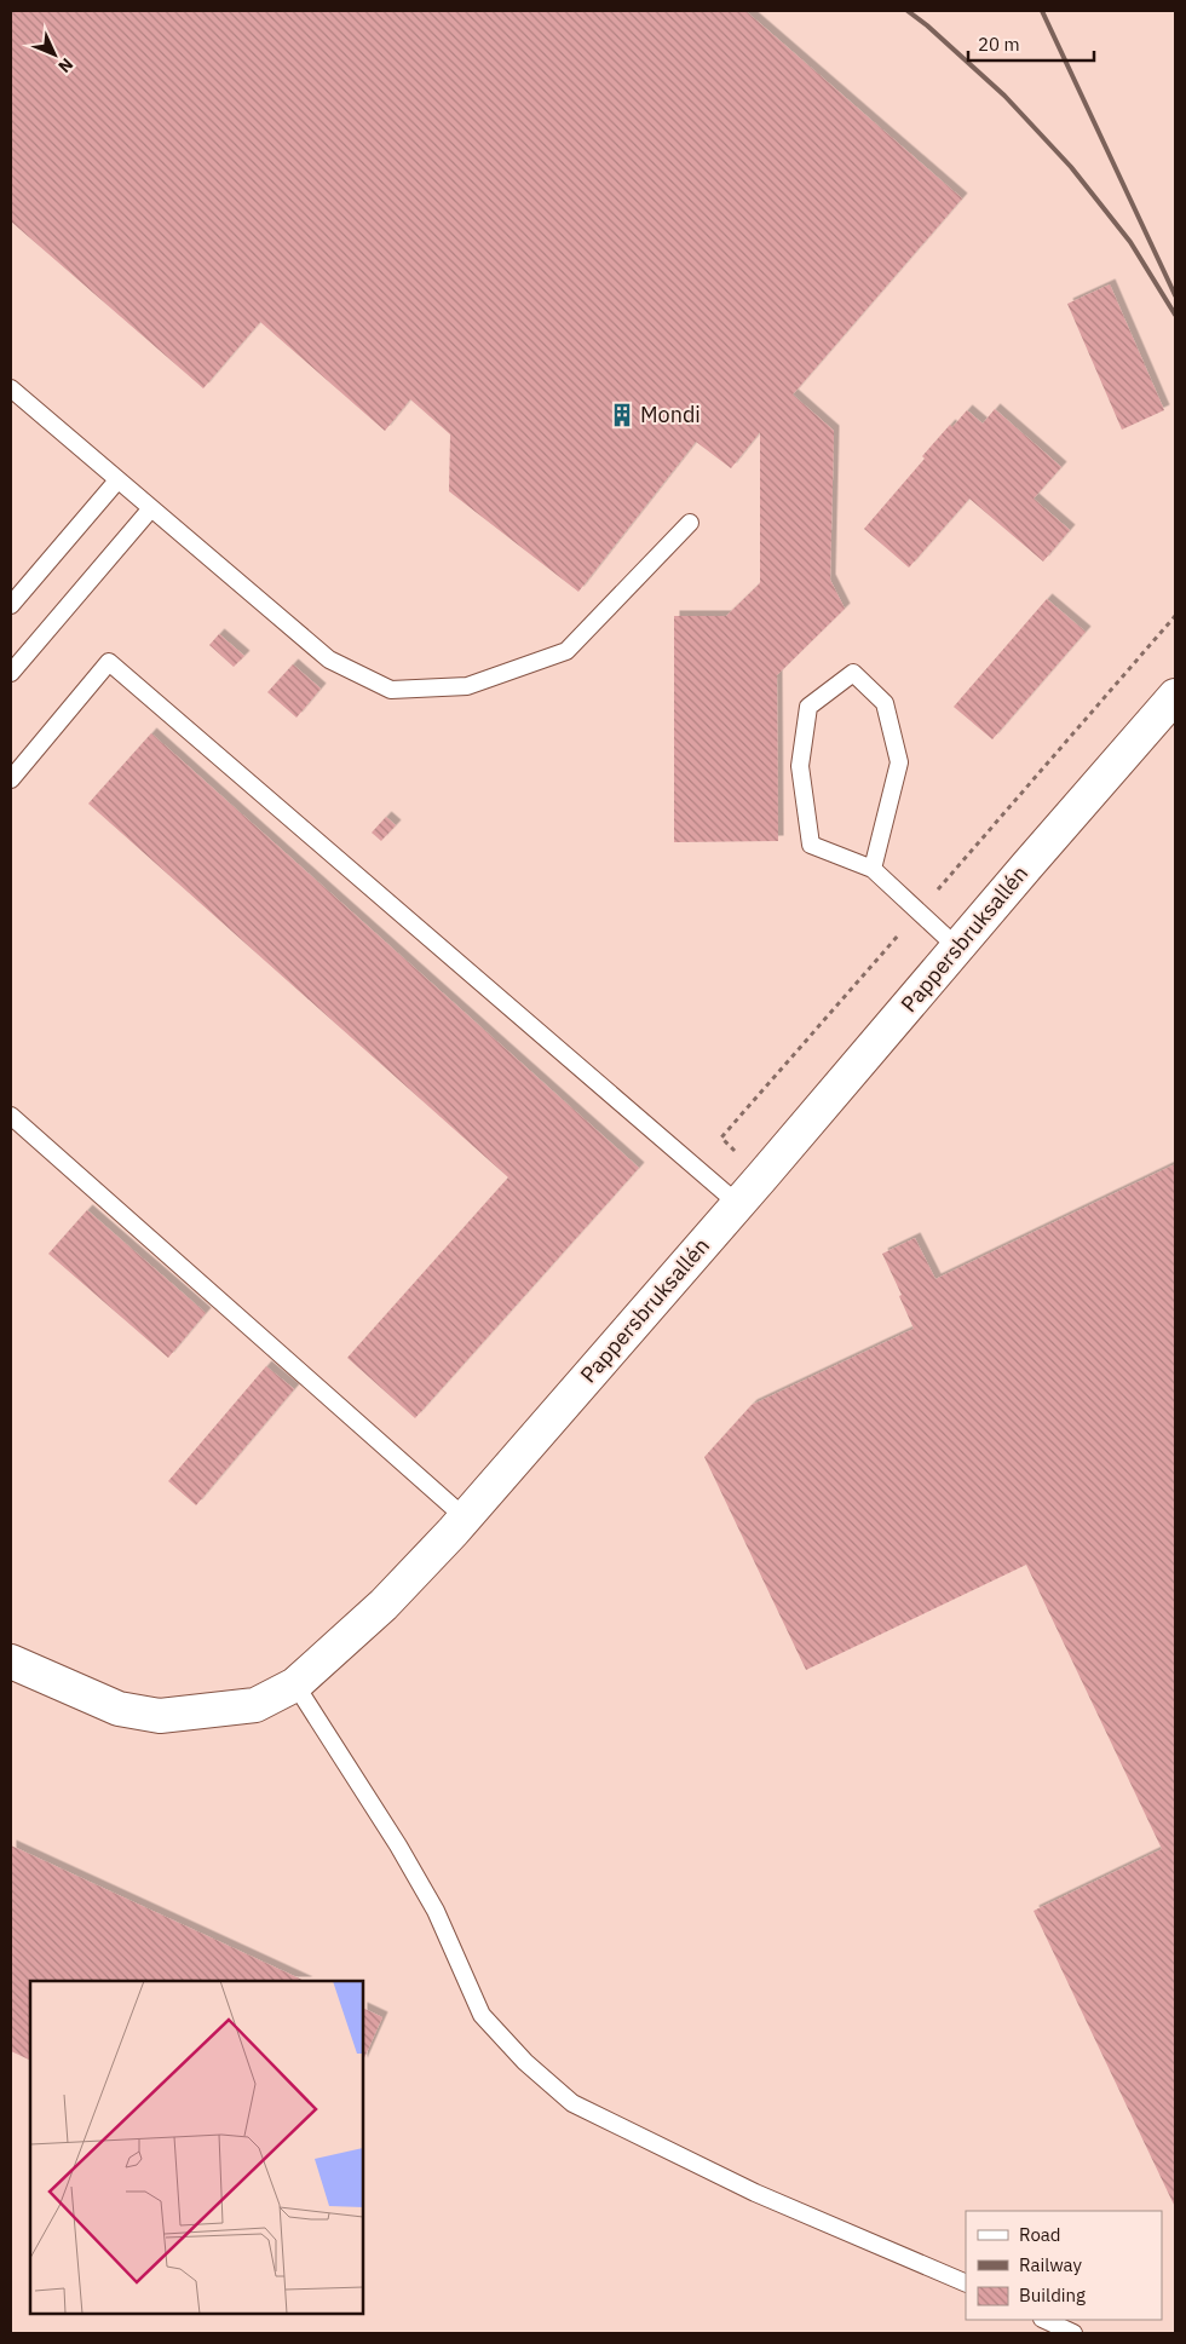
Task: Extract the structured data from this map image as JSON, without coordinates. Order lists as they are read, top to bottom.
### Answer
{
  "streets": {
    "street": ["Pappersbruksallén"]
  },
  "places": {
    "building": ["Mondi"]
  },
  "legend": ["Road", "Railway", "Building"],
  "scale_bar": "20 m",
  "north": "bottom right"
}
